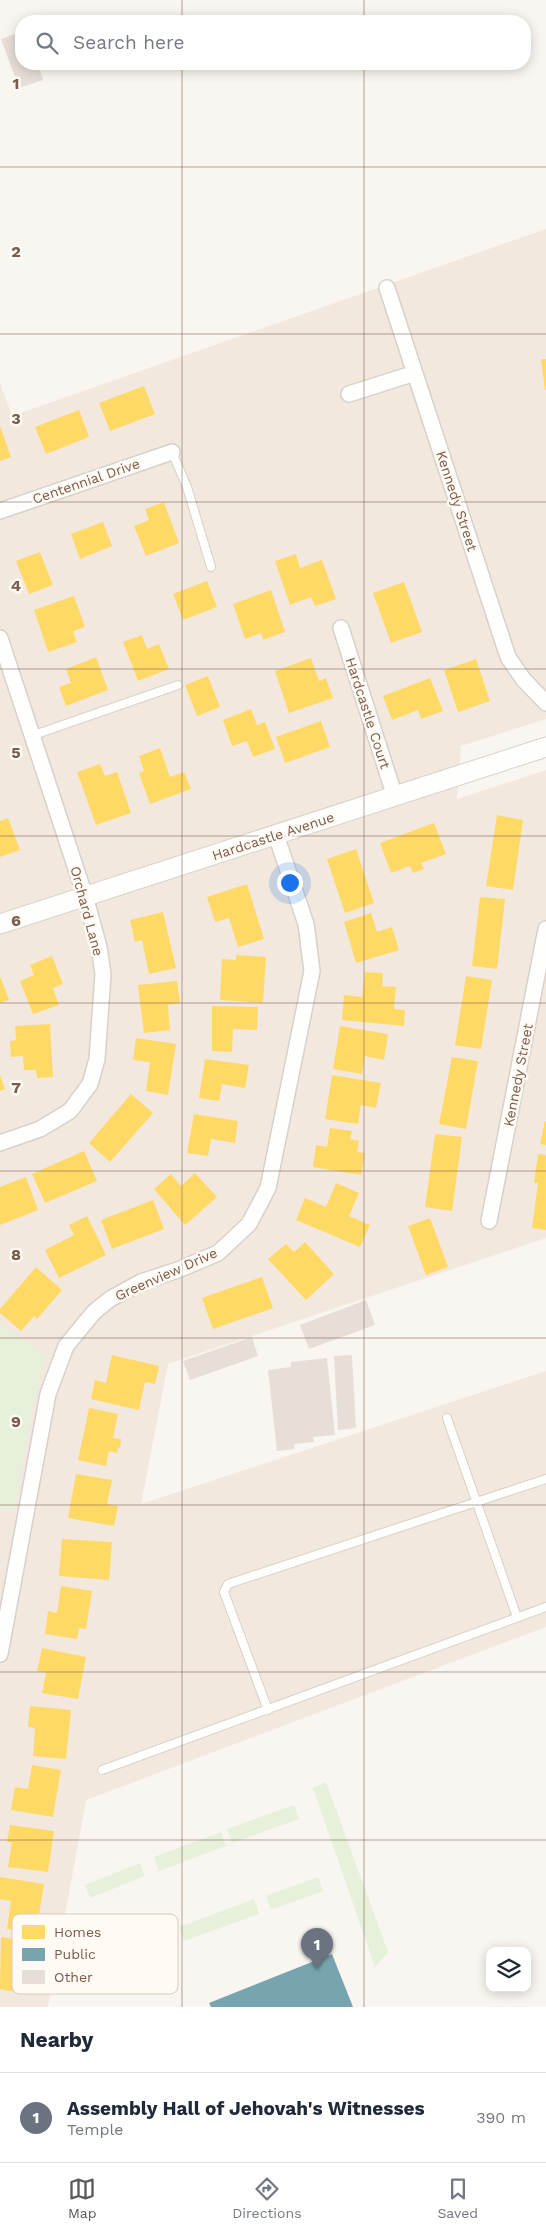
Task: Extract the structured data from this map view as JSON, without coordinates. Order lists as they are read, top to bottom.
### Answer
{
  "streets": {
    "street": [
      "Centennial Drive",
      "Kennedy Street",
      "Hardcastle Court",
      "Hardcastle Avenue",
      "Orchard Lane",
      "Greenview Drive"
    ]
  },
  "crossings": [
    ["Hardcastle Court", "Hardcastle Avenue"],
    ["Hardcastle Avenue", "Orchard Lane"],
    ["Hardcastle Avenue", "Greenview Drive"]
  ],
  "legend": ["Homes", "Public", "Other"],
  "page": {
    "search": "Search here",
    "pins": "1",
    "heading": "Nearby",
    "list": [
      {
        "mark": "1",
        "name": "Assembly Hall of Jehovah's Witnesses",
        "note": "Temple",
        "value": "390 m"
      }
    ],
    "nav": ["Map", "Directions", "Saved"]
  },
  "grid": {
    "rows": [
      "1",
      "2",
      "3",
      "4",
      "5",
      "6",
      "7",
      "8",
      "9"
    ]
  }
}
